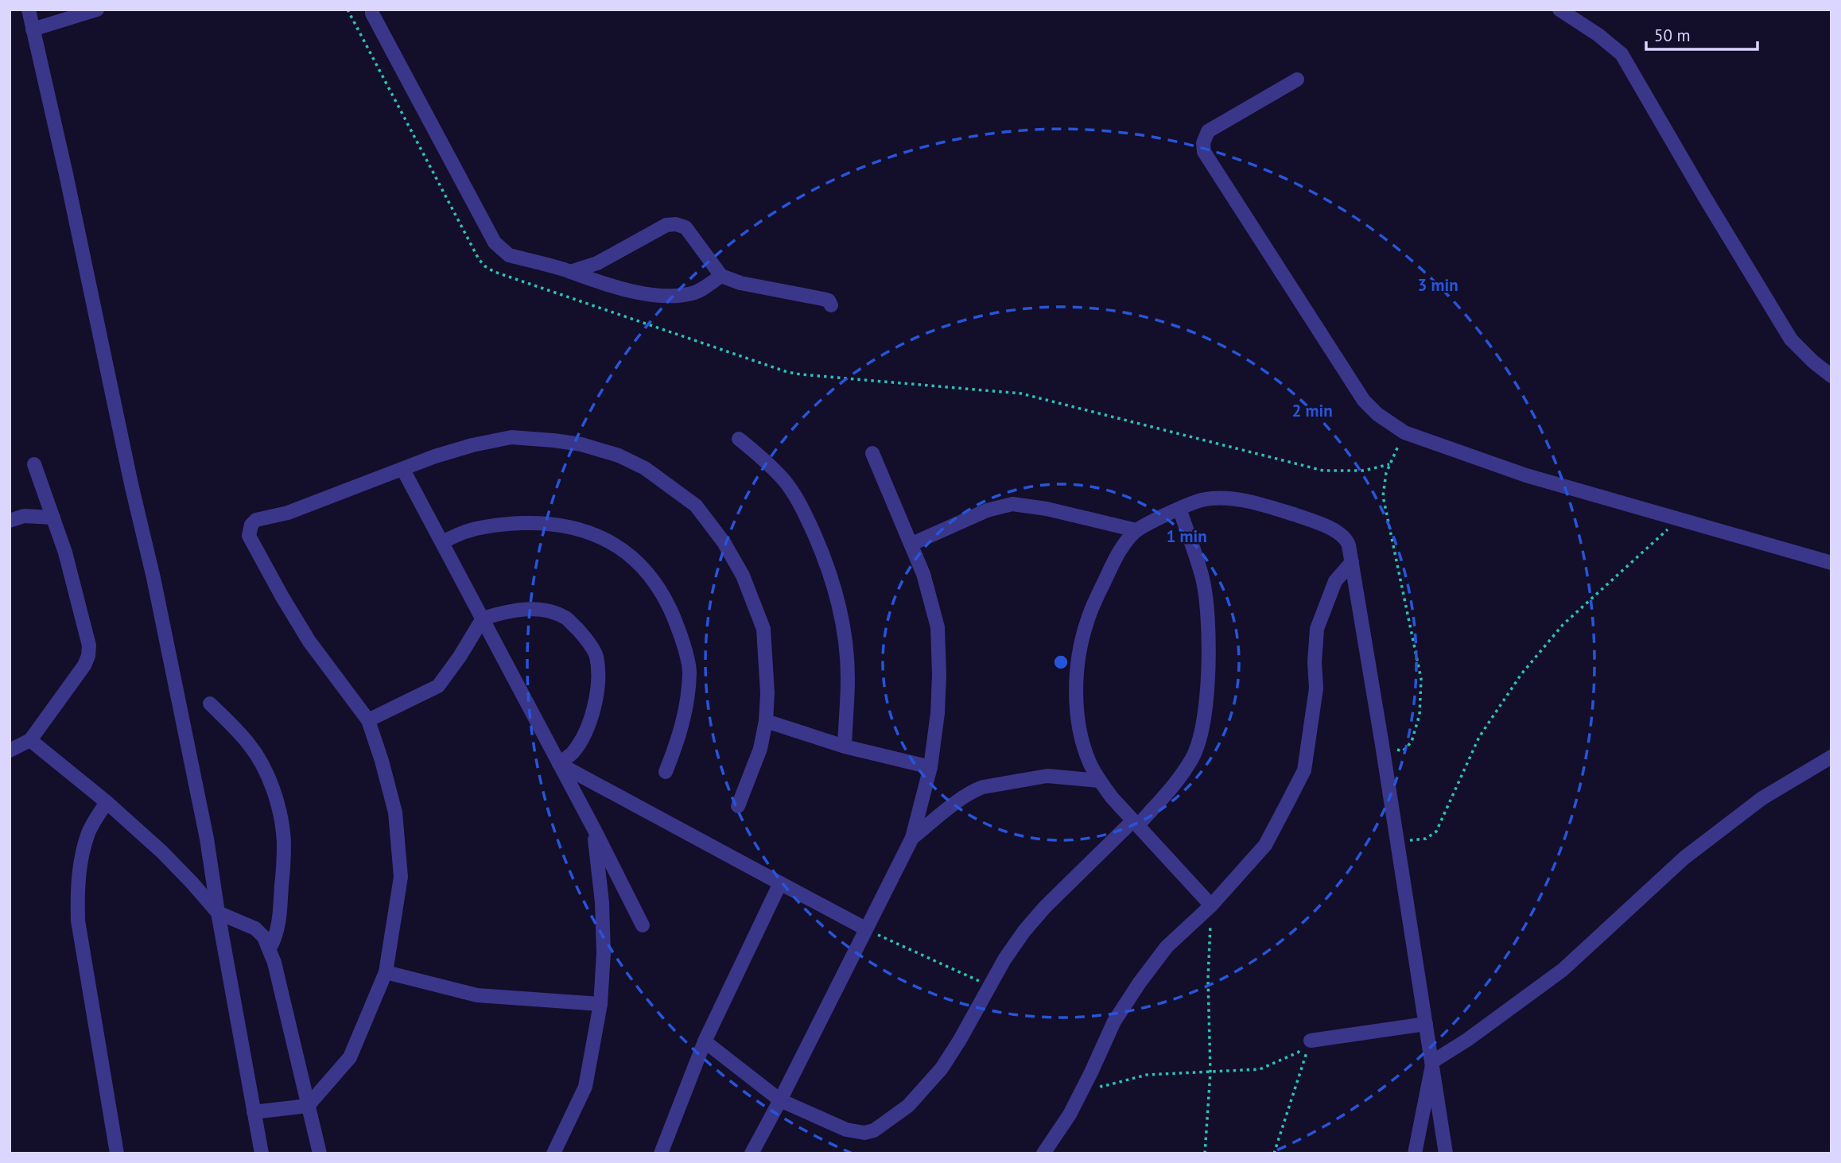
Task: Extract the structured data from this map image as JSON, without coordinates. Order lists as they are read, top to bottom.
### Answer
{
  "scale_bar": "50 m",
  "rings": ["3 min", "2 min", "1 min"]
}
